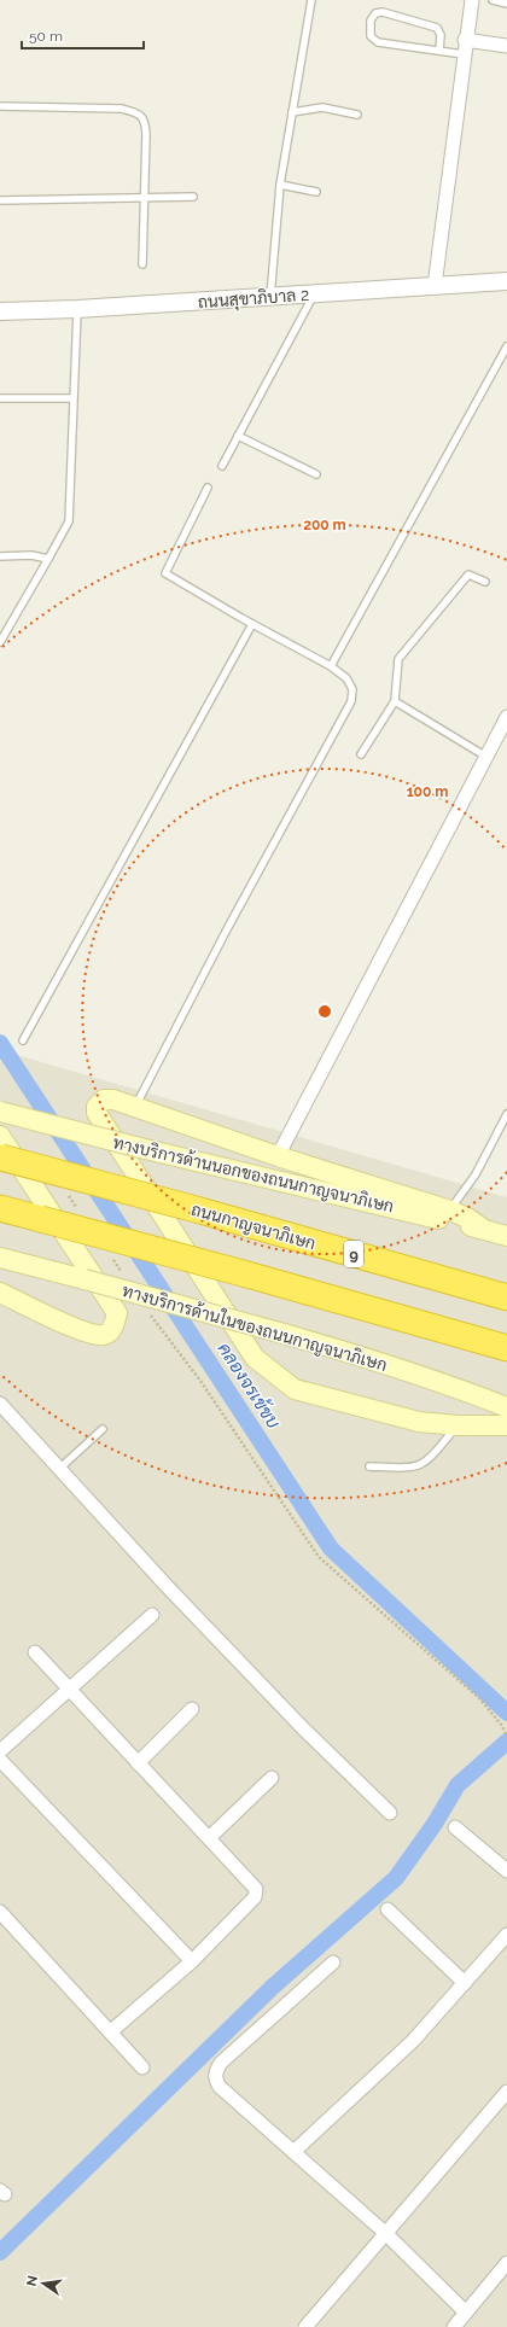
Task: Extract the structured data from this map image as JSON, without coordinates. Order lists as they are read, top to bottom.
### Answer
{
  "streets": {
    "highway": ["ถนนกาญจนาภิเษก", "9"],
    "main road": ["ทางบริการด้านนอกของถนนกาญจนาภิเษก", "ทางบริการด้านในของถนนกาญจนาภิเษก"],
    "street": ["ถนนสุขาภิบาล 2"]
  },
  "water": ["คลองจรเข้ขบ"],
  "scale_bar": "50 m",
  "north": "left",
  "rings": ["200 m", "100 m"]
}
